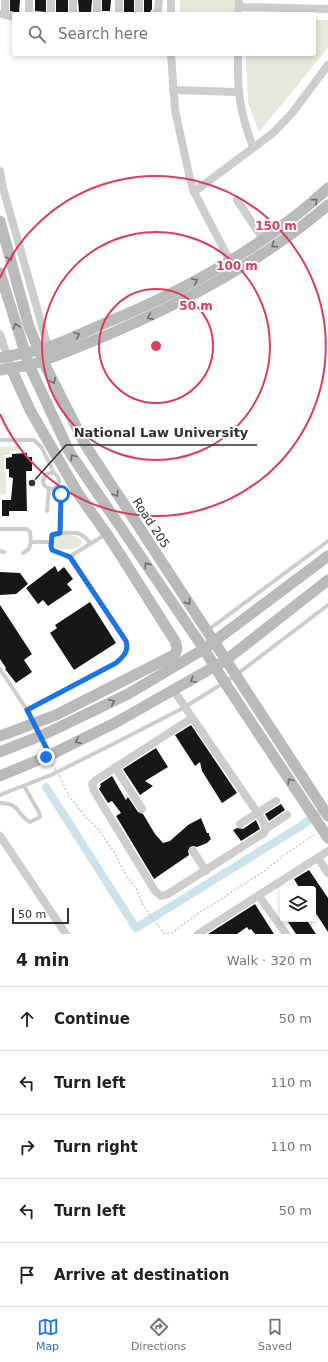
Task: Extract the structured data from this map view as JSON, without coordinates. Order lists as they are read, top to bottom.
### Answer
{
  "streets": {
    "main road": ["Road 205"]
  },
  "places": ["National Law University"],
  "scale_bar": "50 m",
  "page": {
    "search": "Search here",
    "scale": "50 m",
    "heading": ["4 min", "Walk · 320 m"],
    "list": [
      ["Continue", "50 m"],
      ["Turn left", "110 m"],
      ["Turn right", "110 m"],
      ["Turn left", "50 m"],
      "Arrive at destination"
    ],
    "nav": ["Map", "Directions", "Saved"]
  },
  "rings": ["150 m", "100 m", "50 m"]
}
